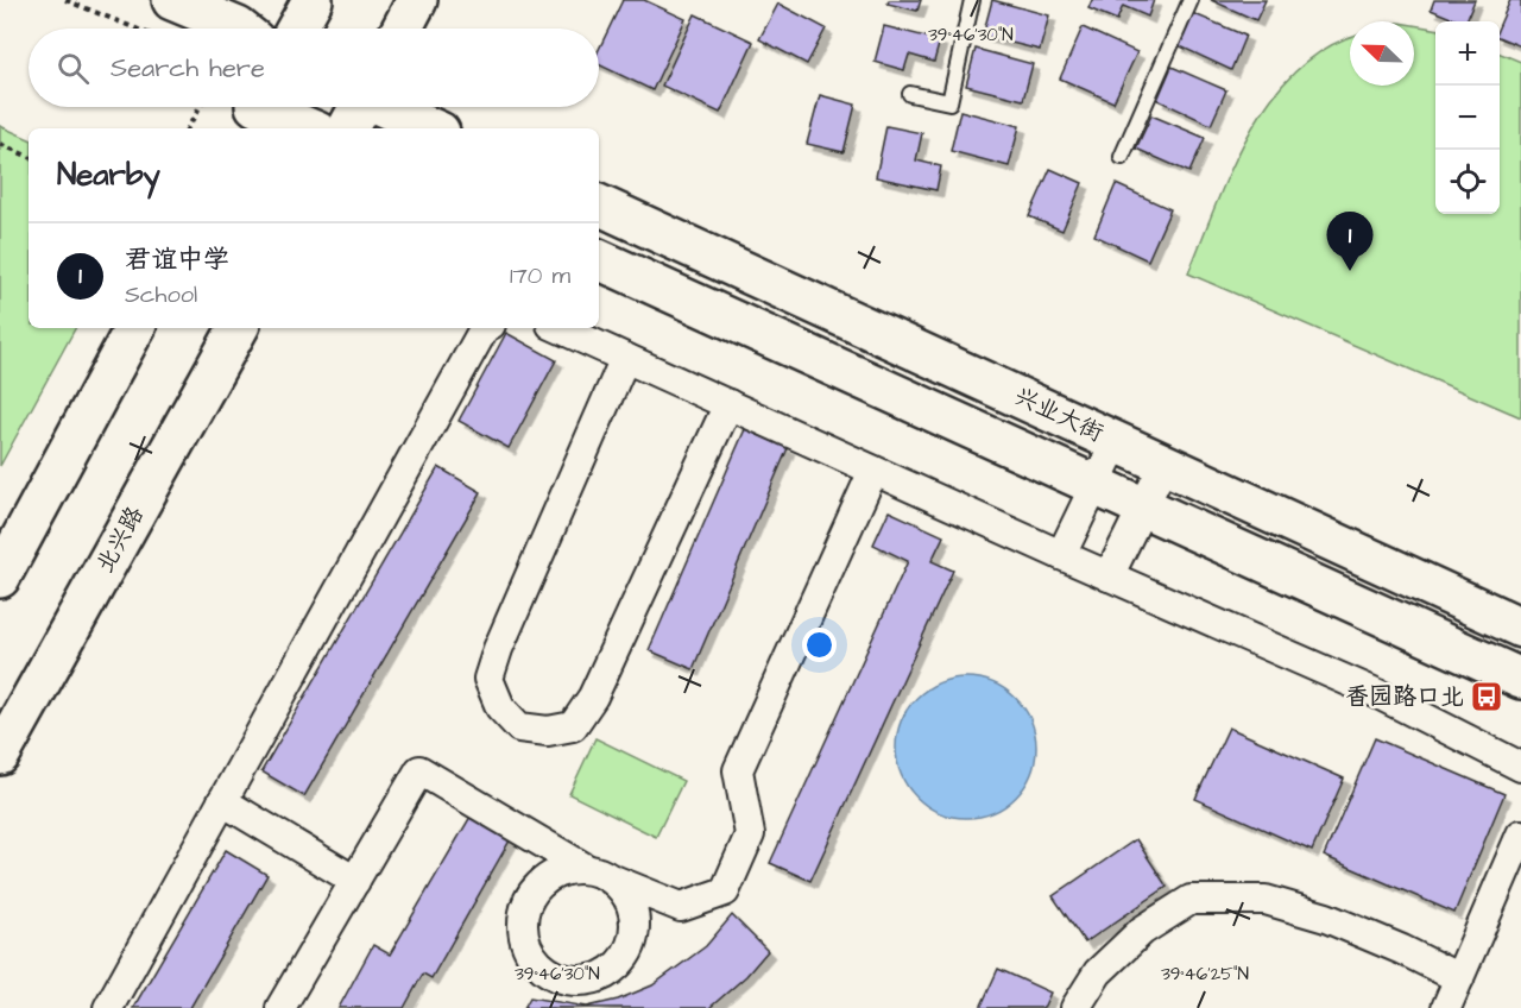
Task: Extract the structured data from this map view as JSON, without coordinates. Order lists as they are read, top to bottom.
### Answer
{
  "streets": {
    "main road": ["兴业大街", "北兴路"]
  },
  "places": {
    "bus stop": ["香园路口北"]
  },
  "north": "top left",
  "page": {
    "map_buttons": ["+", "−"],
    "search": "Search here",
    "heading": "Nearby",
    "pins": "1",
    "list": [
      {
        "mark": "1",
        "name": "君谊中学",
        "note": "School",
        "value": "170 m"
      }
    ]
  },
  "coordinates": ["39°46'30\"N", "39°46'25\"N"]
}
